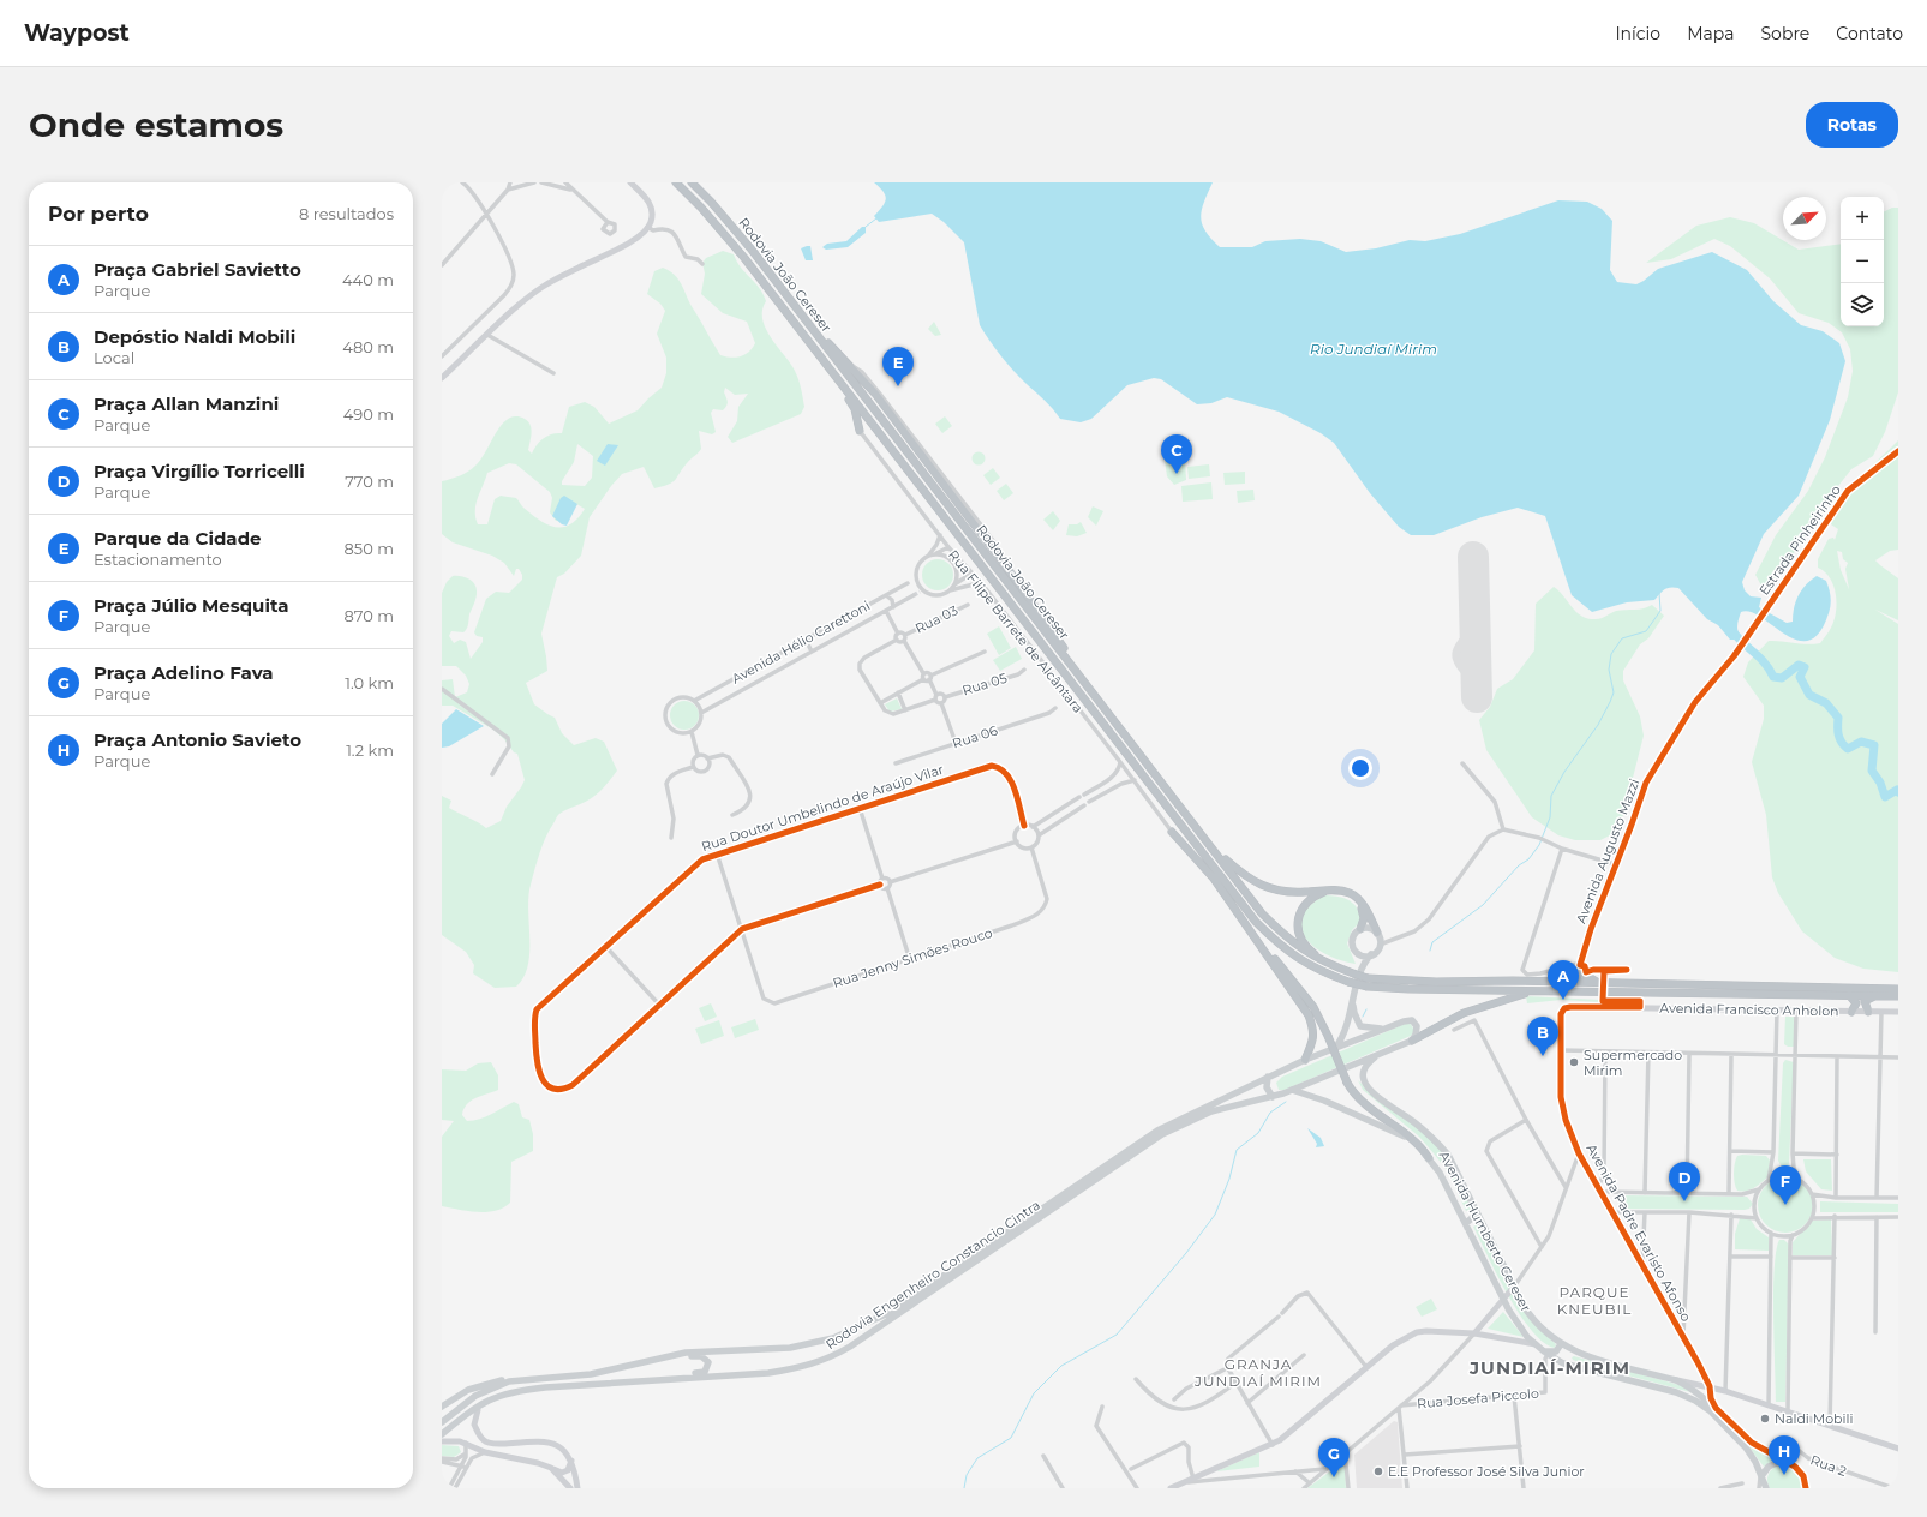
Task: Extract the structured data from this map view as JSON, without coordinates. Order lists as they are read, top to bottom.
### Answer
{
  "streets": {
    "highway": ["Rodovia João Cereser"],
    "main road": ["Avenida Humberto Cereser", "Rodovia Engenheiro Constancio Cintra"],
    "street": [
      "Estrada Pinheirinho",
      "Rua 03",
      "Rua Filipe Barrete de Alcântara",
      "Avenida Hélio Carettoni",
      "Rua 05",
      "Rua 06",
      "Rua Doutor Umbelindo de Araújo Vilar",
      "Avenida Augusto Mazzi",
      "Rua Jenny Simões Rouco",
      "Avenida Francisco Anholon",
      "Avenida Padre Evaristo Afonso",
      "Rua Josefa Piccolo",
      "Rua 2"
    ]
  },
  "crossings": [
    ["Estrada Pinheirinho", "Avenida Augusto Mazzi"],
    ["Rua Doutor Umbelindo de Araújo Vilar", "Rua Jenny Simões Rouco"],
    ["Avenida Francisco Anholon", "Avenida Padre Evaristo Afonso"],
    ["Avenida Humberto Cereser", "Avenida Padre Evaristo Afonso"],
    ["Avenida Humberto Cereser", "Rodovia Engenheiro Constancio Cintra"],
    ["Avenida Humberto Cereser", "Rua Josefa Piccolo"]
  ],
  "districts": ["PARQUE KNEUBIL", "GRANJA JUNDIAÍ MIRIM", "JUNDIAÍ-MIRIM"],
  "water": ["Rio Jundiaí Mirim"],
  "places": ["Supermercado Mirim", "Naldi Mobili", "E.E Professor José Silva Junior"],
  "north": "top right",
  "page": {
    "header": "Waypost",
    "nav": [
      "Início",
      "Mapa",
      "Sobre",
      "Contato"
    ],
    "buttons": "Rotas",
    "title": "Onde estamos",
    "heading": ["Por perto", "8 resultados"],
    "map_buttons": ["+", "−"],
    "list": [
      {
        "mark": "A",
        "name": "Praça Gabriel Savietto",
        "note": "Parque",
        "value": "440 m"
      },
      {
        "mark": "B",
        "name": "Depóstio Naldi Mobili",
        "note": "Local",
        "value": "480 m"
      },
      {
        "mark": "C",
        "name": "Praça Allan Manzini",
        "note": "Parque",
        "value": "490 m"
      },
      {
        "mark": "D",
        "name": "Praça Virgílio Torricelli",
        "note": "Parque",
        "value": "770 m"
      },
      {
        "mark": "E",
        "name": "Parque da Cidade",
        "note": "Estacionamento",
        "value": "850 m"
      },
      {
        "mark": "F",
        "name": "Praça Júlio Mesquita",
        "note": "Parque",
        "value": "870 m"
      },
      {
        "mark": "G",
        "name": "Praça Adelino Fava",
        "note": "Parque",
        "value": "1.0 km"
      },
      {
        "mark": "H",
        "name": "Praça Antonio Savieto",
        "note": "Parque",
        "value": "1.2 km"
      }
    ],
    "pins": [
      "E",
      "C",
      "A",
      "B",
      "D",
      "F",
      "H",
      "G"
    ]
  }
}
